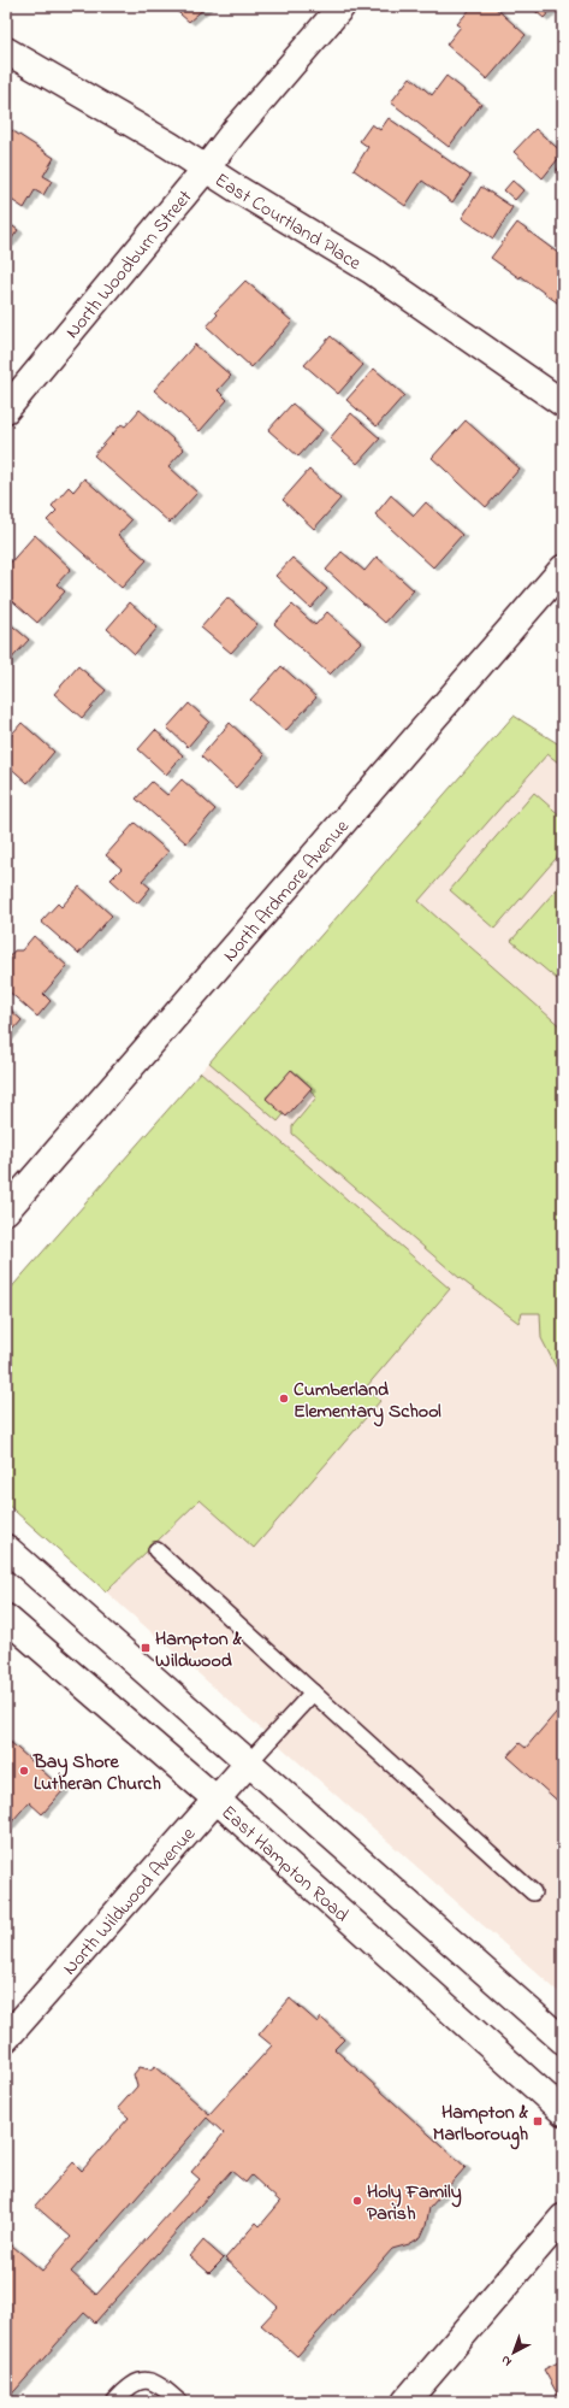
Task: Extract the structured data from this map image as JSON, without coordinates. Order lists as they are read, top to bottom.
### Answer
{
  "streets": {
    "street": [
      "East Courtland Place",
      "North Woodburn Street",
      "North Ardmore Avenue",
      "East Hampton Road",
      "North Wildwood Avenue"
    ]
  },
  "crossings": [
    ["East Courtland Place", "North Woodburn Street"],
    ["East Hampton Road", "North Wildwood Avenue"]
  ],
  "places": {
    "other": ["Cumberland Elementary School", "Bay Shore Lutheran Church", "Holy Family Parish"],
    "transit": ["Hampton & Wildwood", "Hampton & Marlborough"]
  },
  "north": "bottom left"
}
